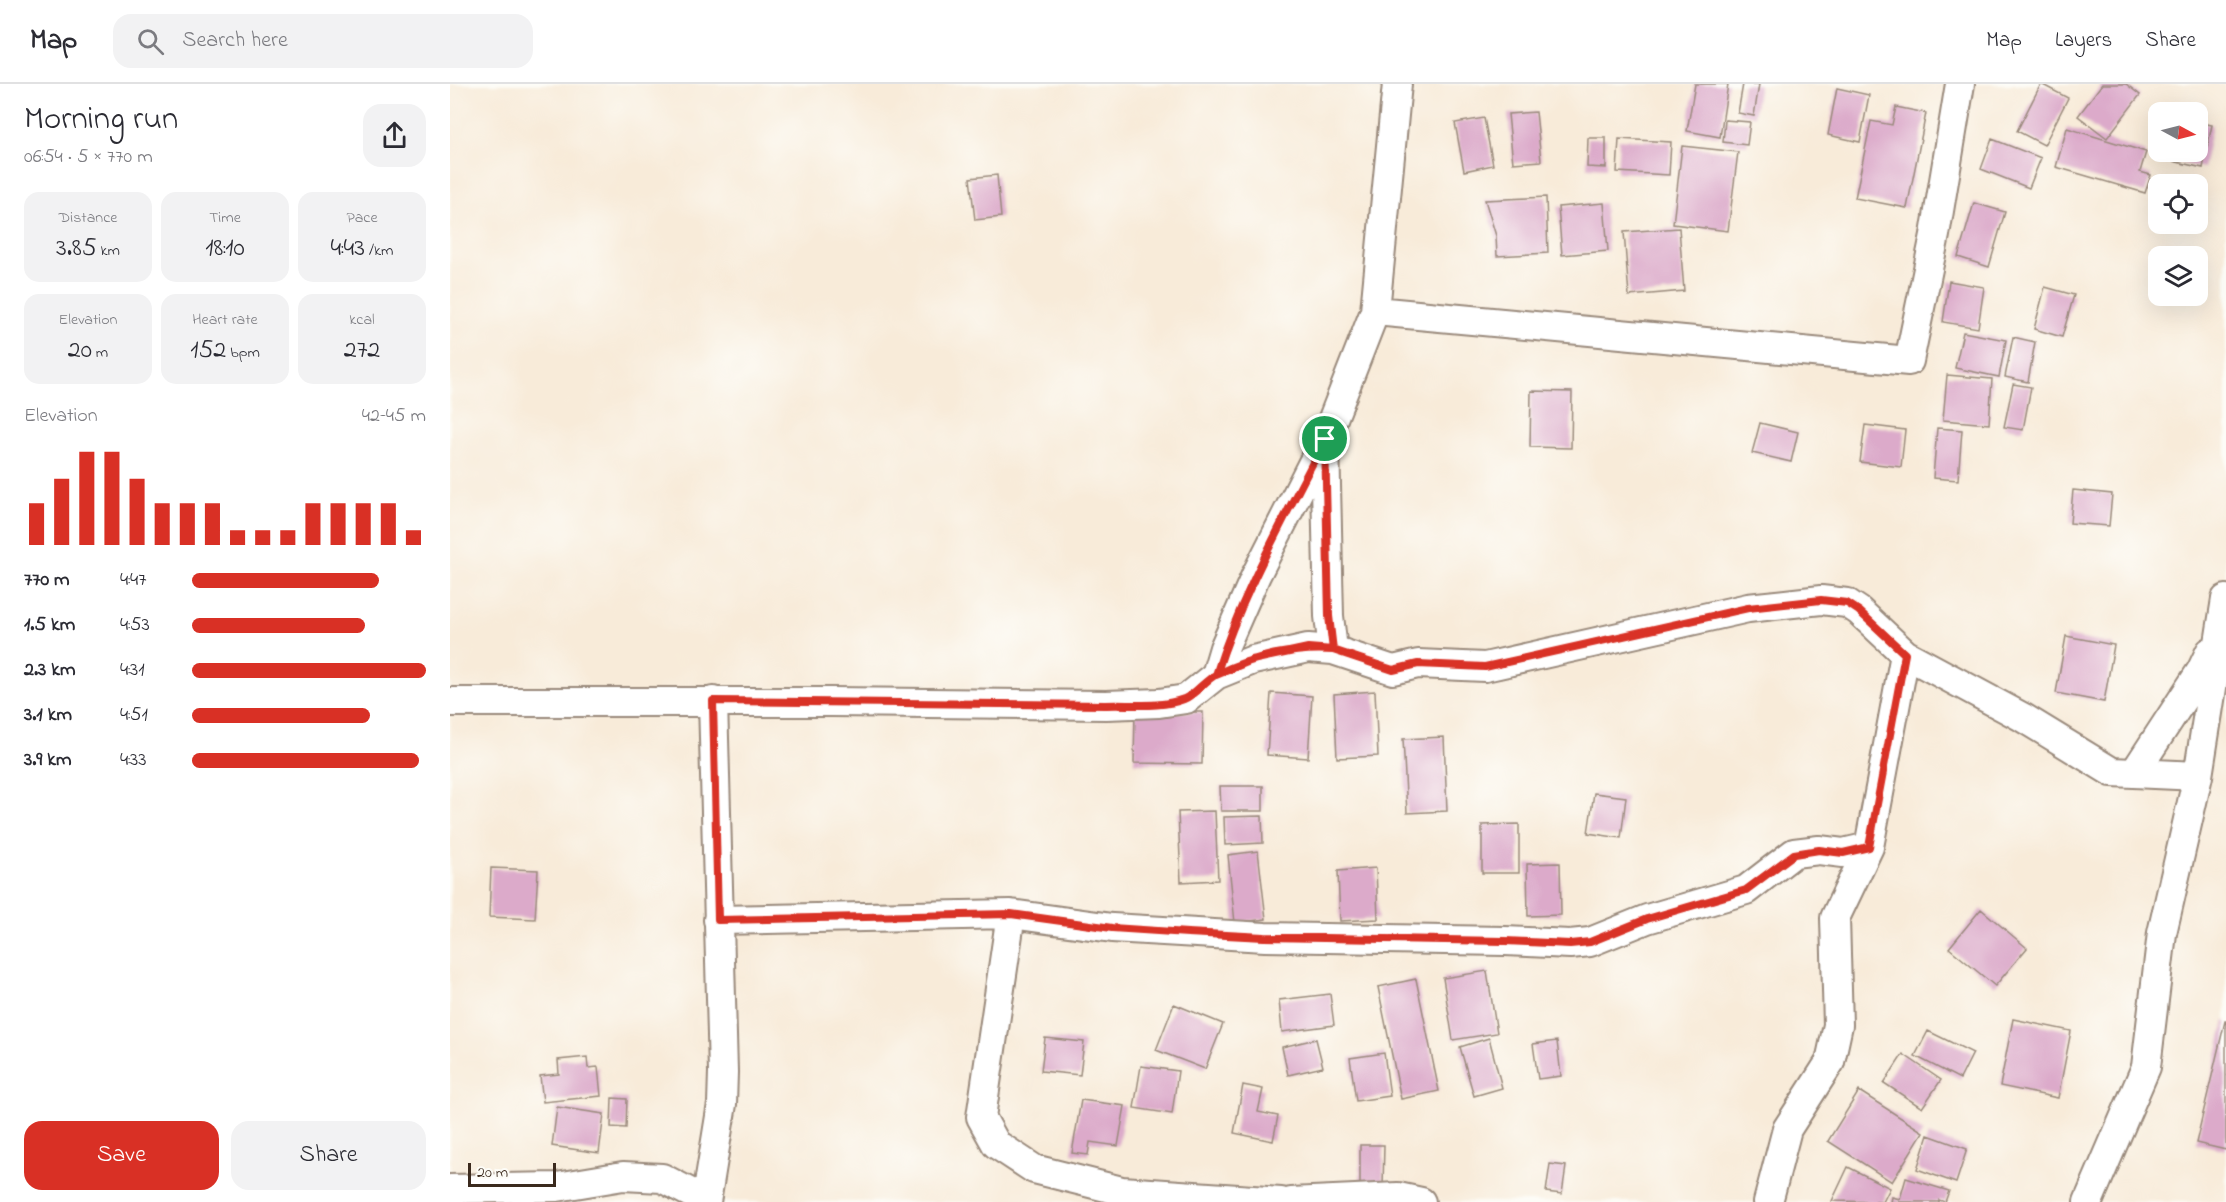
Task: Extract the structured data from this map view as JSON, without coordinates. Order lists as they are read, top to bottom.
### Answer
{
  "scale_bar": "20 m",
  "north": "right",
  "page": {
    "header": "Map",
    "search": "Search here",
    "nav": ["Map", "Layers", "Share"],
    "heading": ["Morning run", "06:54 · 5 × 770 m"],
    "stats": [
      ["Distance", "3.85 km"],
      ["Time", "18:10"],
      ["Pace", "4:43 /km"],
      ["Elevation", "20 m"],
      ["Heart rate", "152 bpm"],
      ["kcal", "272"]
    ],
    "chart": ["Elevation", "42–45 m"],
    "list": [
      {
        "name": "770 m",
        "note": "4:47"
      },
      {
        "name": "1.5 km",
        "note": "4:53"
      },
      {
        "name": "2.3 km",
        "note": "4:31"
      },
      {
        "name": "3.1 km",
        "note": "4:51"
      },
      {
        "name": "3.9 km",
        "note": "4:33"
      }
    ],
    "buttons": ["Save", "Share"],
    "scale": "20 m"
  }
}
